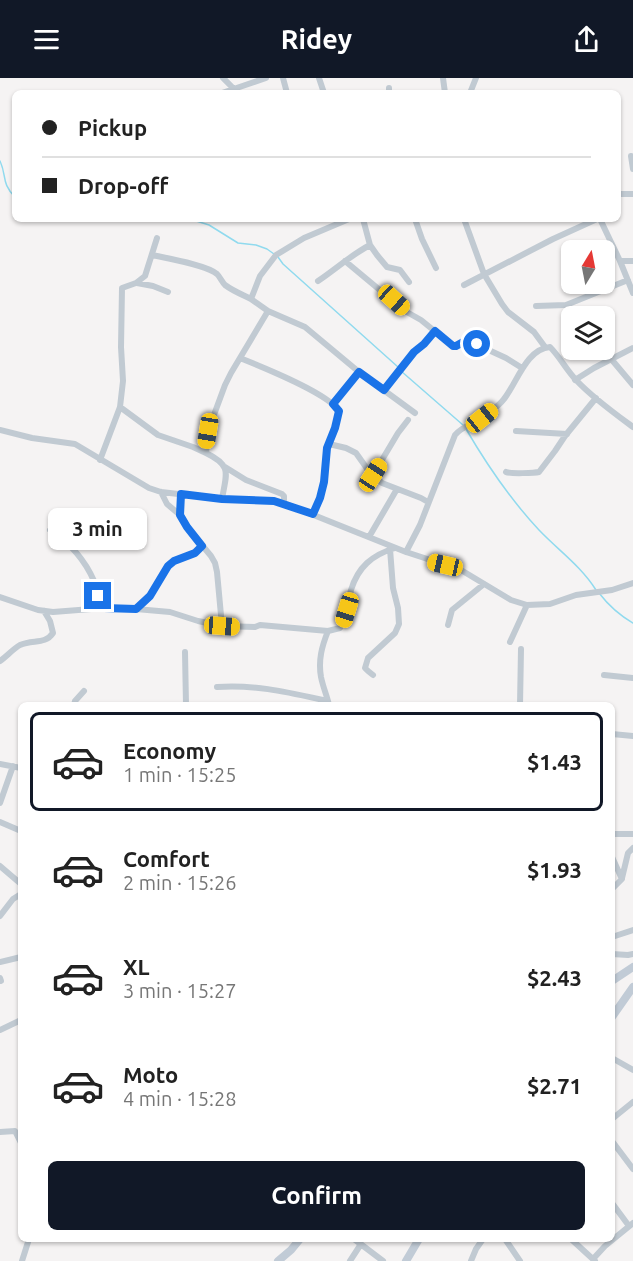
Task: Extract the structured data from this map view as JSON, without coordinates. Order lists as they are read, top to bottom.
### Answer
{
  "north": "top",
  "page": {
    "header": "Ridey",
    "banner": ["Pickup", "Drop-off"],
    "bubble": "3 min",
    "list": [
      {
        "name": "Economy",
        "note": "1 min · 15:25",
        "value": "$1.43"
      },
      {
        "name": "Comfort",
        "note": "2 min · 15:26",
        "value": "$1.93"
      },
      {
        "name": "XL",
        "note": "3 min · 15:27",
        "value": "$2.43"
      },
      {
        "name": "Moto",
        "note": "4 min · 15:28",
        "value": "$2.71"
      }
    ],
    "buttons": "Confirm"
  }
}
